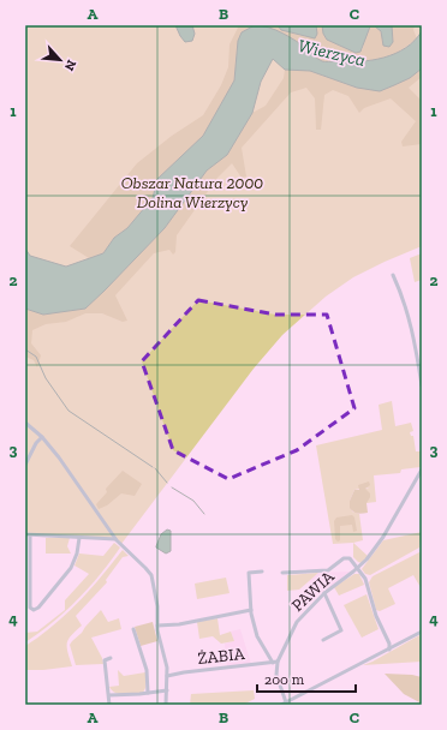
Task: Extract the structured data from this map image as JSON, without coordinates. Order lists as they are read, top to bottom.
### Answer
{
  "streets": {
    "street": ["PAWIA", "ŻABIA"]
  },
  "crossings": [
    ["PAWIA", "ŻABIA"]
  ],
  "water": ["Wierzyca"],
  "parks": ["Obszar Natura 2000 Dolina Wierzycy"],
  "scale_bar": "200 m",
  "north": "bottom right",
  "grid": {
    "columns": ["A", "B", "C"],
    "rows": [
      "1",
      "2",
      "3",
      "4"
    ]
  }
}
